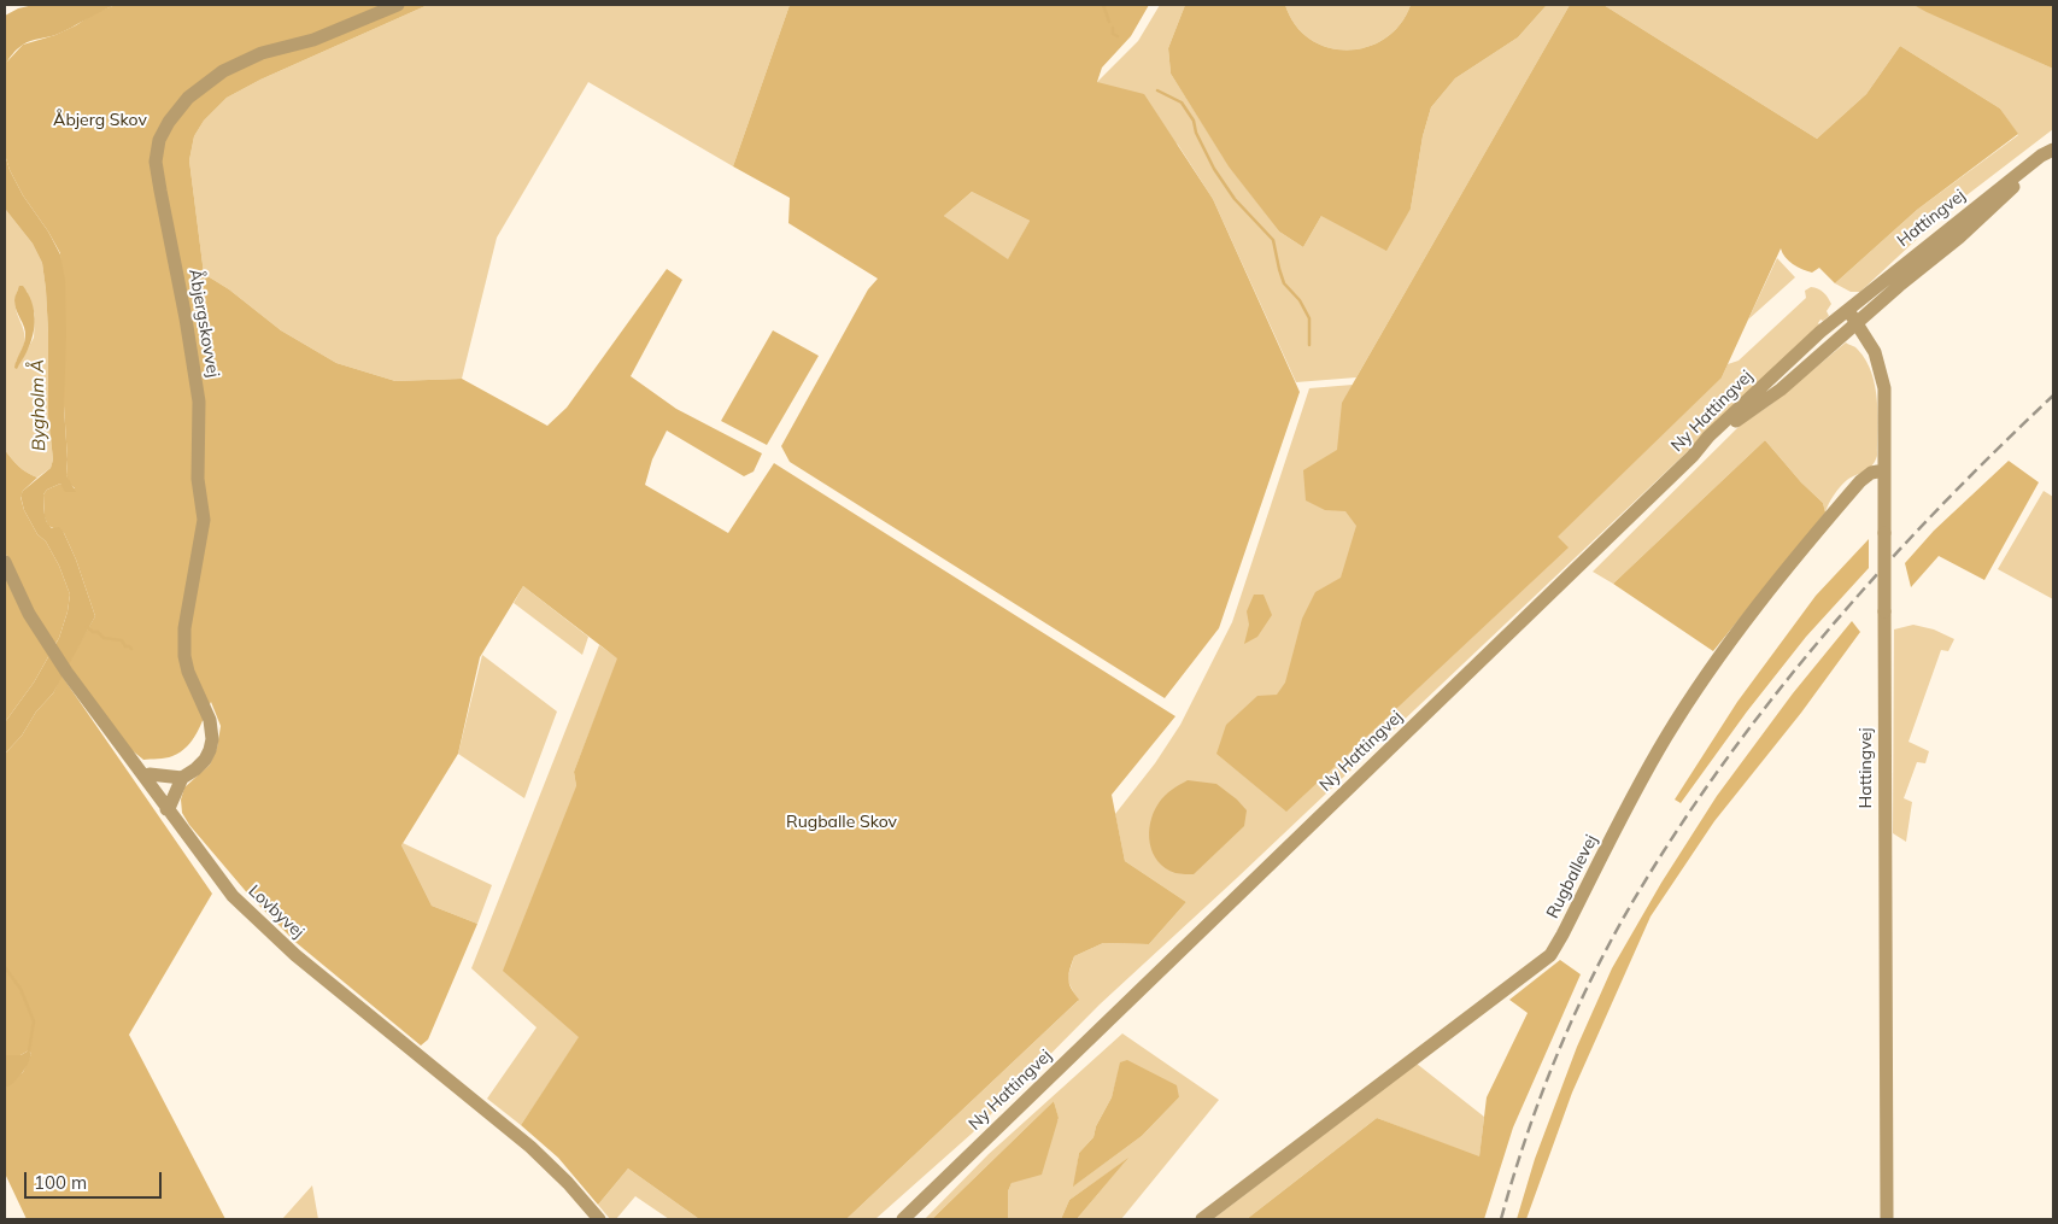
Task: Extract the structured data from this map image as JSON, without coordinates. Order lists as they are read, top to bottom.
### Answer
{
  "streets": {
    "street": [
      "Hattingvej",
      "Åbjergskovvej",
      "Ny Hattingvej",
      "Rugballevej",
      "Lovbyvej"
    ]
  },
  "crossings": [
    ["Hattingvej", "Ny Hattingvej"],
    ["Hattingvej", "Rugballevej"],
    ["Åbjergskovvej", "Lovbyvej"]
  ],
  "water": ["Bygholm Å"],
  "parks": ["Åbjerg Skov", "Rugballe Skov"],
  "scale_bar": "100 m"
}
